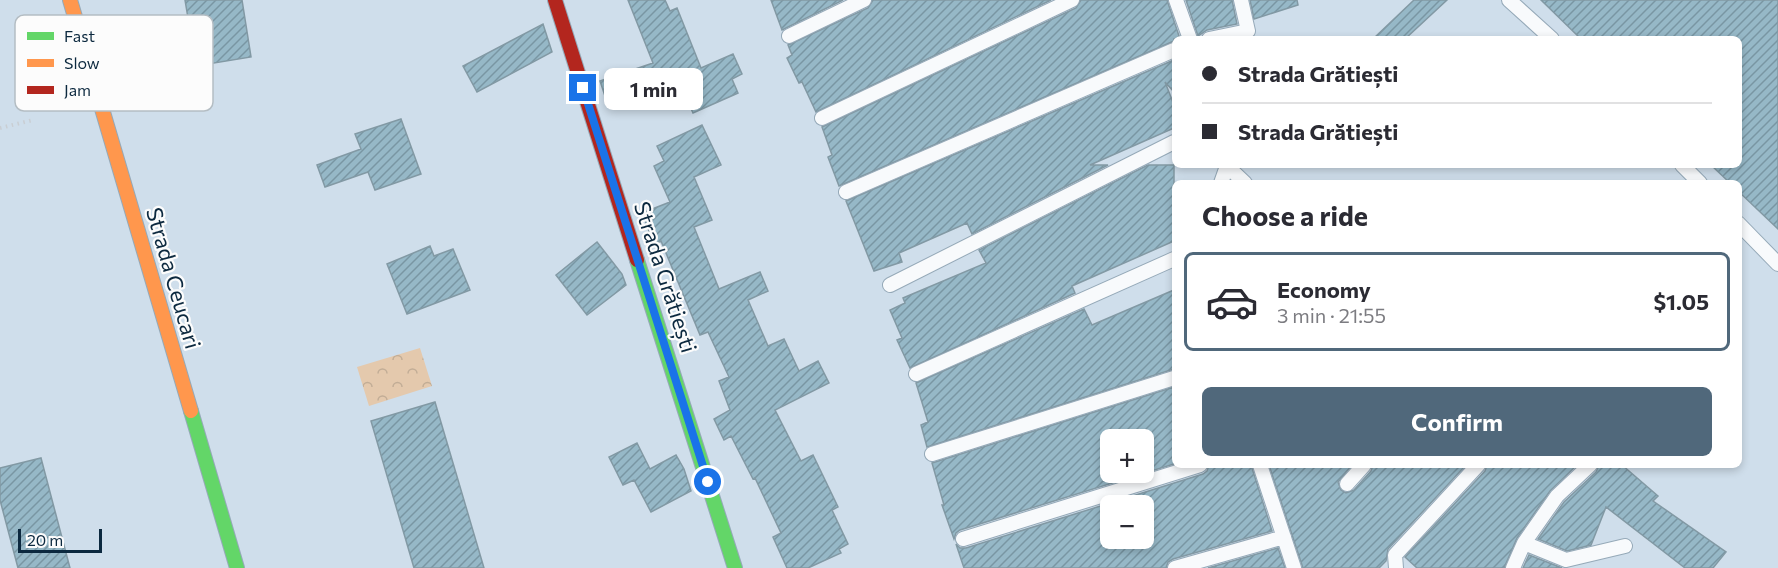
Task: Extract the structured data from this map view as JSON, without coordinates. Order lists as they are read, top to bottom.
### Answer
{
  "streets": {
    "street": ["Strada Grătiești", "Strada Ceucari"]
  },
  "legend": ["Fast", "Slow", "Jam"],
  "scale_bar": "20 m",
  "page": {
    "banner": ["Strada Grătiești", "Strada Grătiești"],
    "bubble": "1 min",
    "heading": "Choose a ride",
    "list": [
      {
        "name": "Economy",
        "note": "3 min · 21:55",
        "value": "$1.05"
      }
    ],
    "buttons": "Confirm",
    "map_buttons": ["+", "−"],
    "scale": "20 m"
  }
}
